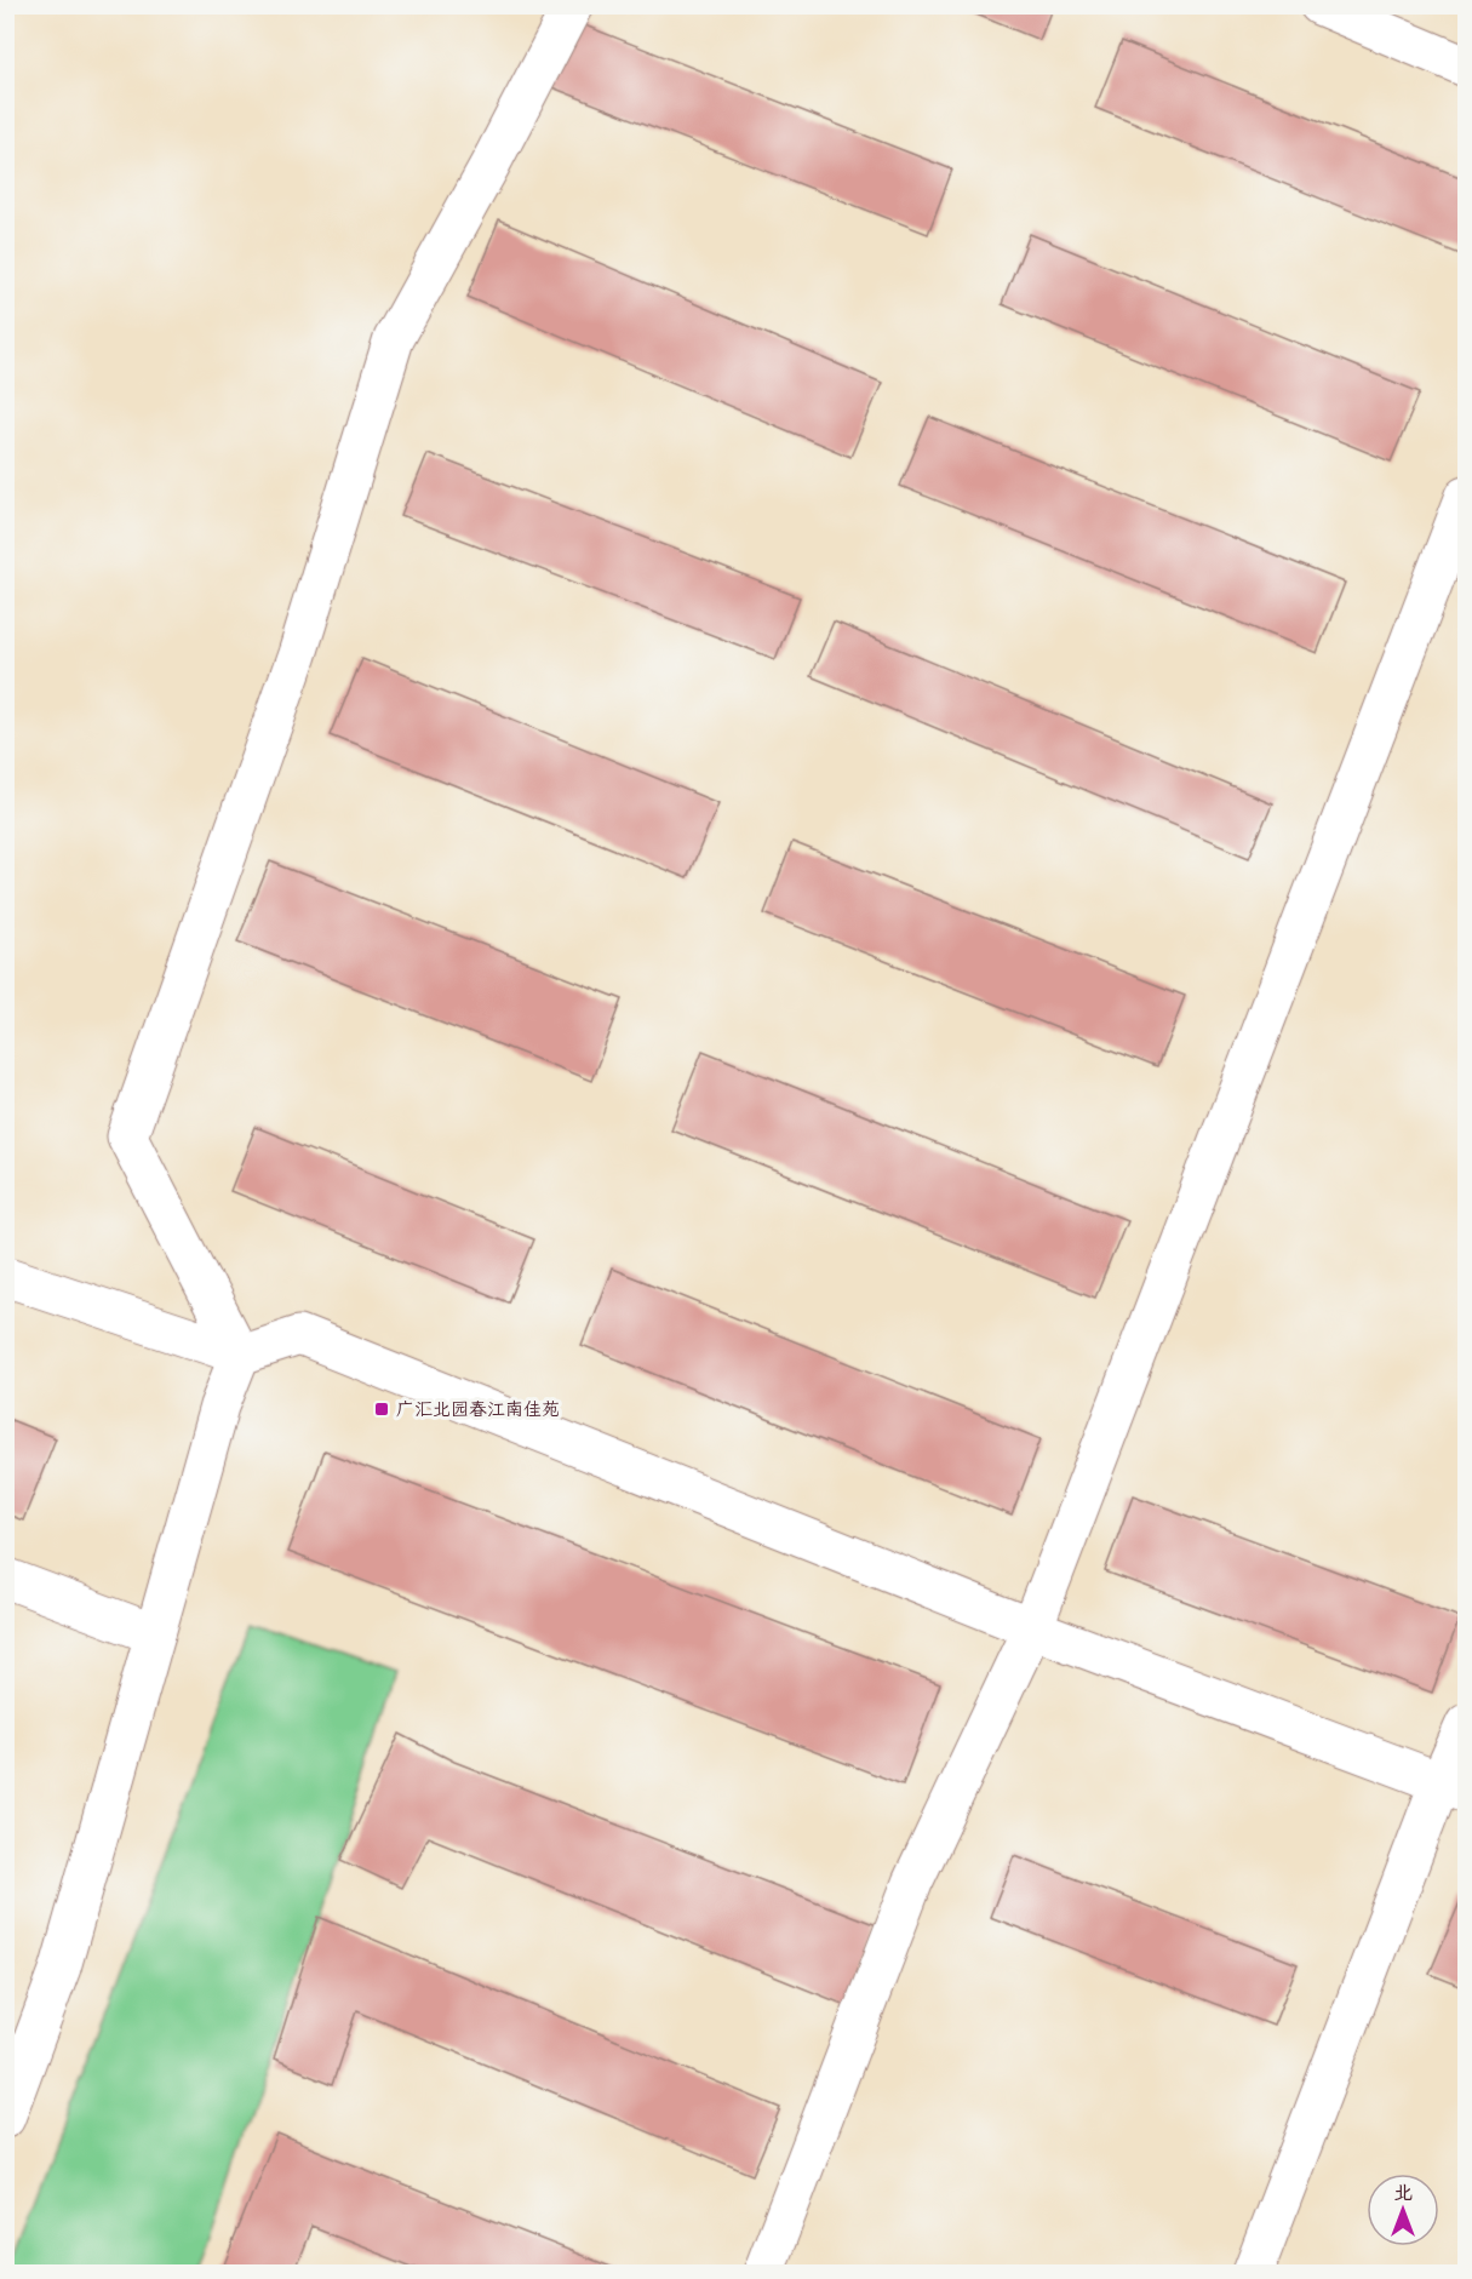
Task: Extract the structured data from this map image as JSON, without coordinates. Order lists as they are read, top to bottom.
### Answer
{
  "places": {
    "transit": ["广汇北园春江南佳苑"]
  },
  "north": "top"
}
